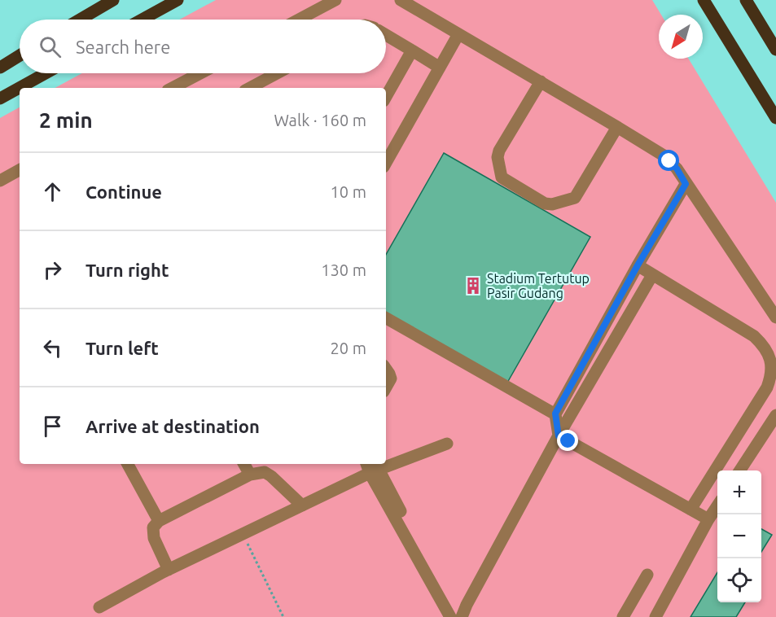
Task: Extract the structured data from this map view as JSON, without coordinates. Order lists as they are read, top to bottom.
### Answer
{
  "places": {
    "building": ["Stadium Tertutup Pasir Gudang"]
  },
  "north": "bottom left",
  "page": {
    "search": "Search here",
    "heading": ["2 min", "Walk · 160 m"],
    "list": [
      ["Continue", "10 m"],
      ["Turn right", "130 m"],
      ["Turn left", "20 m"],
      "Arrive at destination"
    ],
    "map_buttons": ["+", "−"]
  }
}
